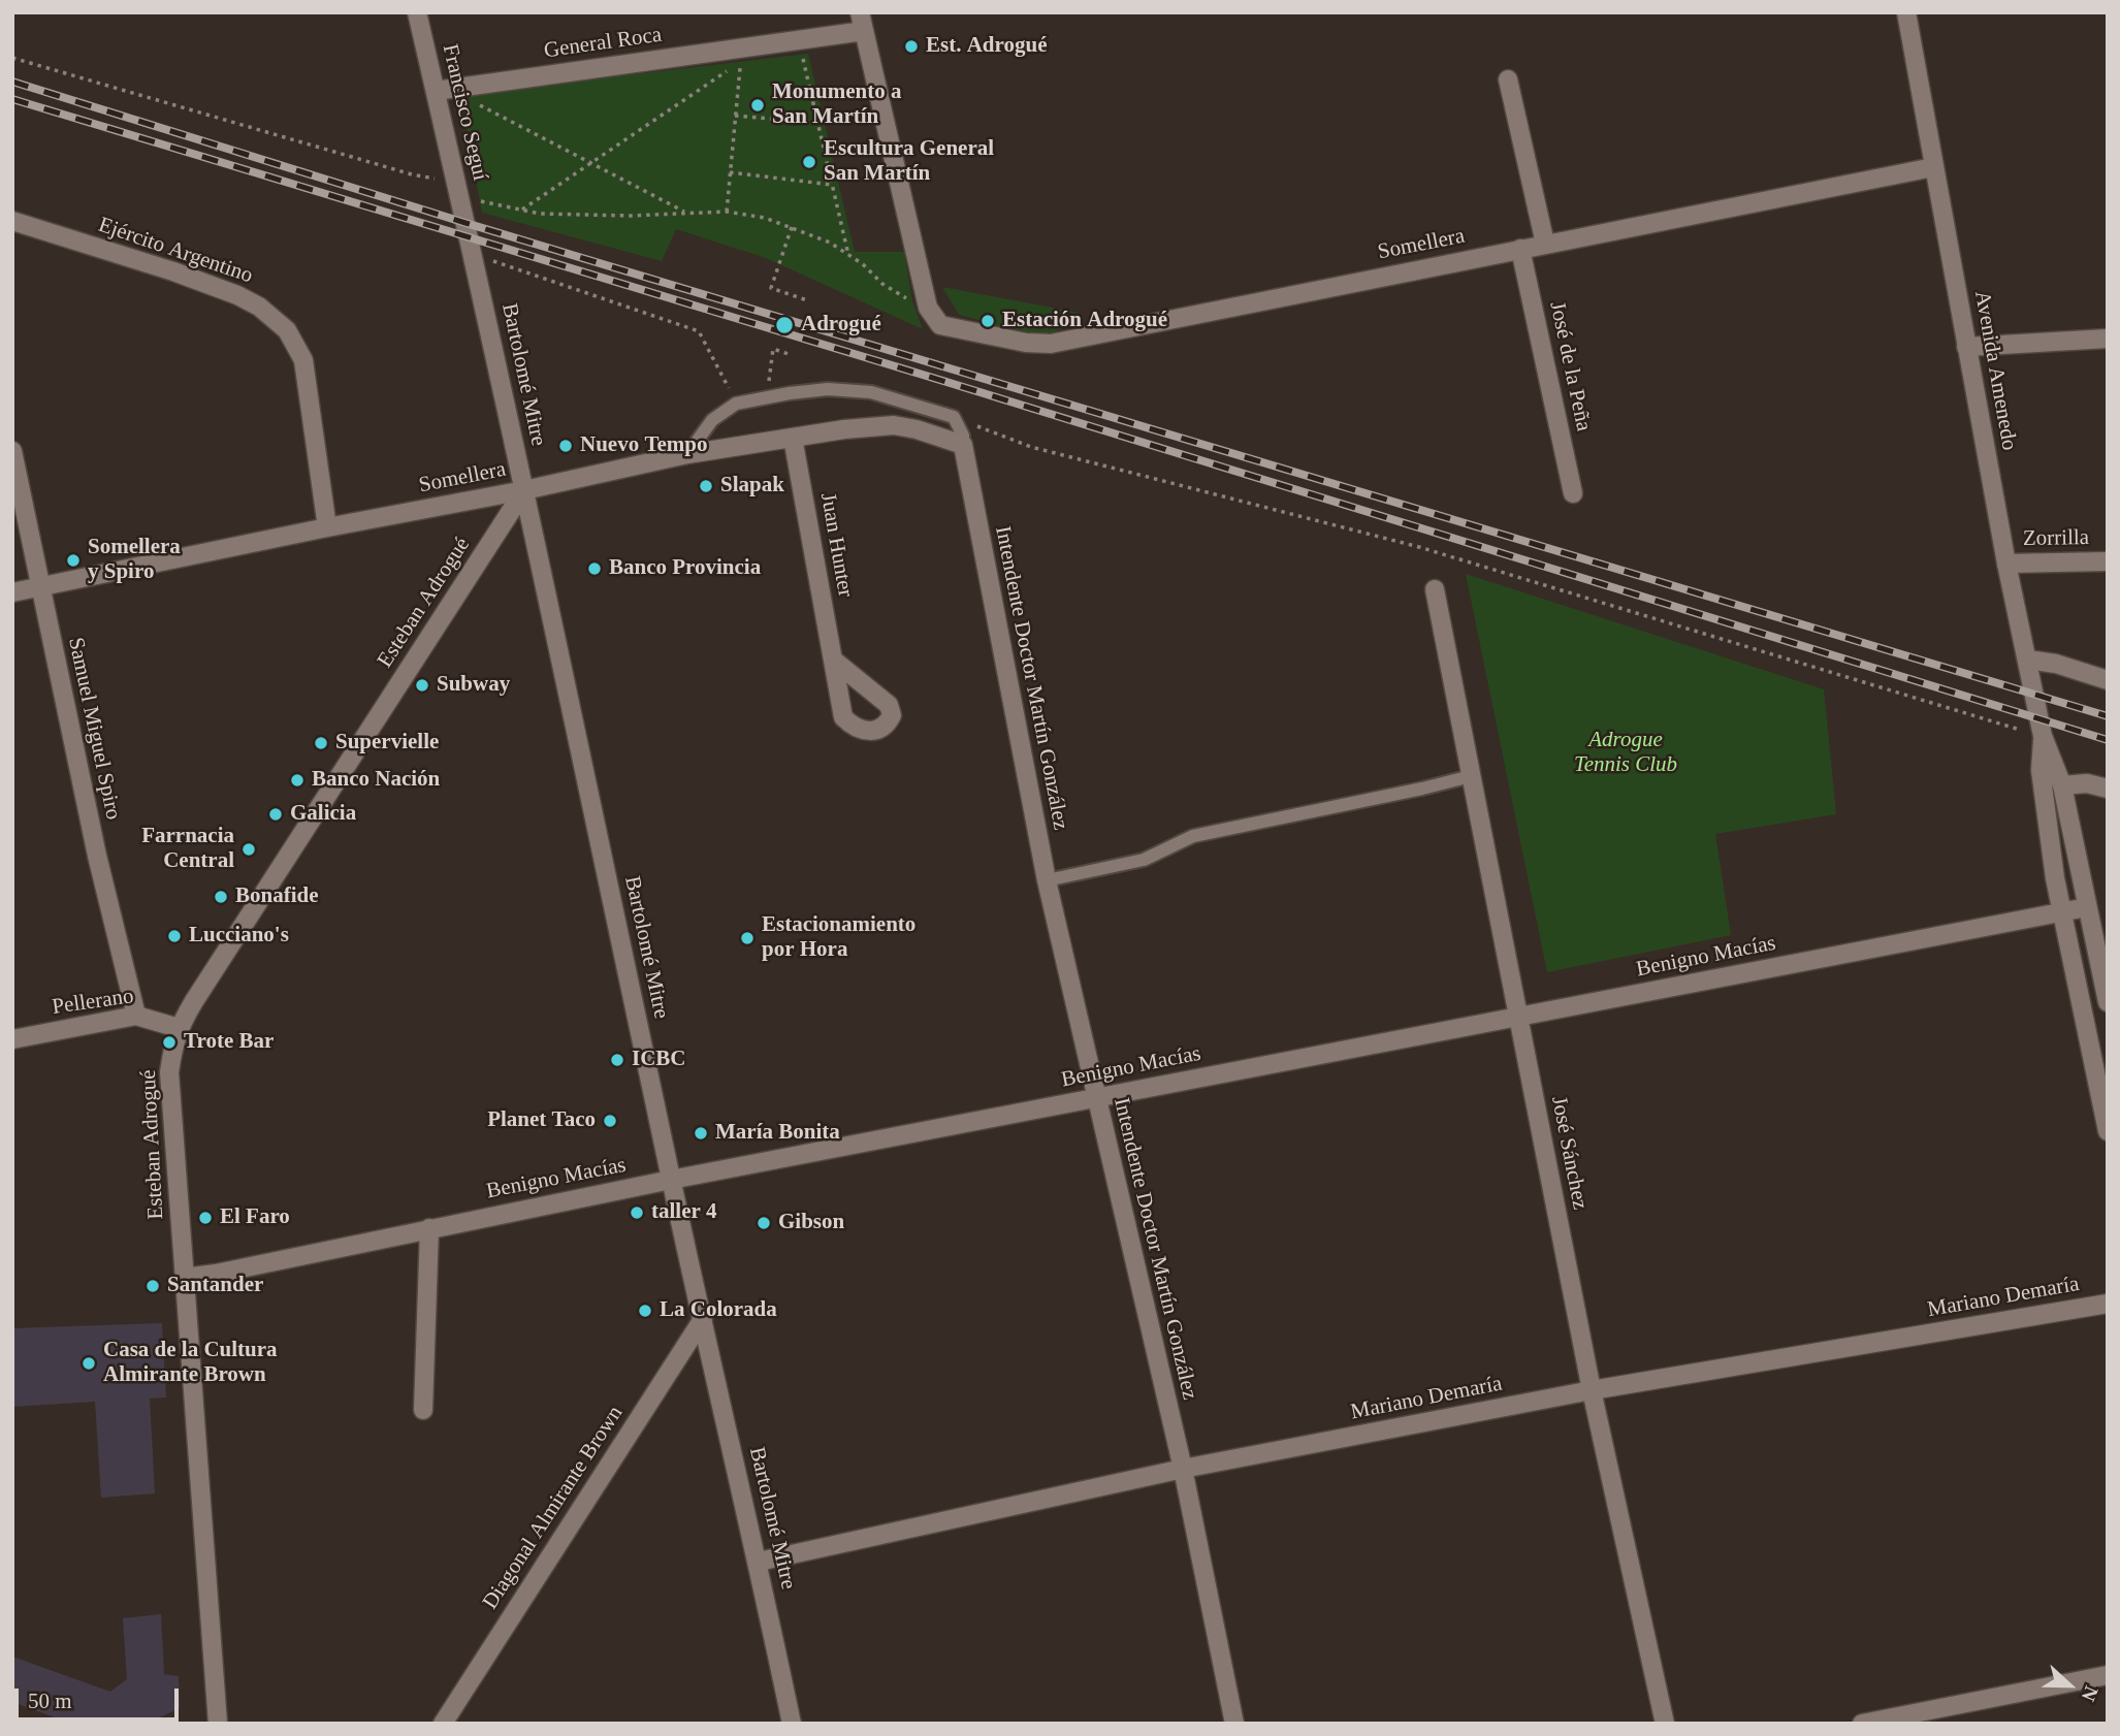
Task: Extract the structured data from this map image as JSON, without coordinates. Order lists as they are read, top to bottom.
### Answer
{
  "streets": {
    "street": [
      "General Roca",
      "Francisco Seguí",
      "Somellera",
      "Ejército Argentino",
      "José de la Peña",
      "Avenida Amenedo",
      "Bartolomé Mitre",
      "Zorrilla",
      "Juan Hunter",
      "Esteban Adrogué",
      "Intendente Doctor Martín González",
      "Samuel Miguel Spiro",
      "Benigno Macías",
      "Pellerano",
      "José Sánchez",
      "Mariano Demaría",
      "Diagonal Almirante Brown"
    ]
  },
  "crossings": [
    ["General Roca", "Francisco Seguí"],
    ["General Roca", "Somellera"],
    ["Francisco Seguí", "Bartolomé Mitre"],
    ["Somellera", "Ejército Argentino"],
    ["Somellera", "José de la Peña"],
    ["Somellera", "Avenida Amenedo"],
    ["Somellera", "Bartolomé Mitre"],
    ["Somellera", "Juan Hunter"],
    ["Somellera", "Esteban Adrogué"],
    ["Somellera", "Intendente Doctor Martín González"],
    ["Somellera", "Samuel Miguel Spiro"],
    ["Avenida Amenedo", "Zorrilla"],
    ["Avenida Amenedo", "Benigno Macías"],
    ["Bartolomé Mitre", "Esteban Adrogué"],
    ["Bartolomé Mitre", "Benigno Macías"],
    ["Bartolomé Mitre", "Mariano Demaría"],
    ["Bartolomé Mitre", "Diagonal Almirante Brown"],
    ["Esteban Adrogué", "Benigno Macías"],
    ["Esteban Adrogué", "Pellerano"],
    ["Intendente Doctor Martín González", "Benigno Macías"],
    ["Intendente Doctor Martín González", "Mariano Demaría"],
    ["Samuel Miguel Spiro", "Pellerano"],
    ["Benigno Macías", "José Sánchez"],
    ["José Sánchez", "Mariano Demaría"]
  ],
  "parks": ["Adrogue Tennis Club"],
  "places": [
    "Est. Adrogué",
    "Monumento a San Martín",
    "Escultura General San Martín",
    "Estación Adrogué",
    "Adrogué",
    "Nuevo Tempo",
    "Slapak",
    "Somellera y Spiro",
    "Banco Provincia",
    "Subway",
    "Supervielle",
    "Banco Nación",
    "Galicia",
    "Farrnacia Central",
    "Bonafide",
    "Lucciano's",
    "Estacionamiento por Hora",
    "Trote Bar",
    "ICBC",
    "Planet Taco",
    "María Bonita",
    "taller 4",
    "El Faro",
    "Gibson",
    "Santander",
    "La Colorada",
    "Casa de la Cultura Almirante Brown"
  ],
  "scale_bar": "50 m",
  "north": "right"
}
